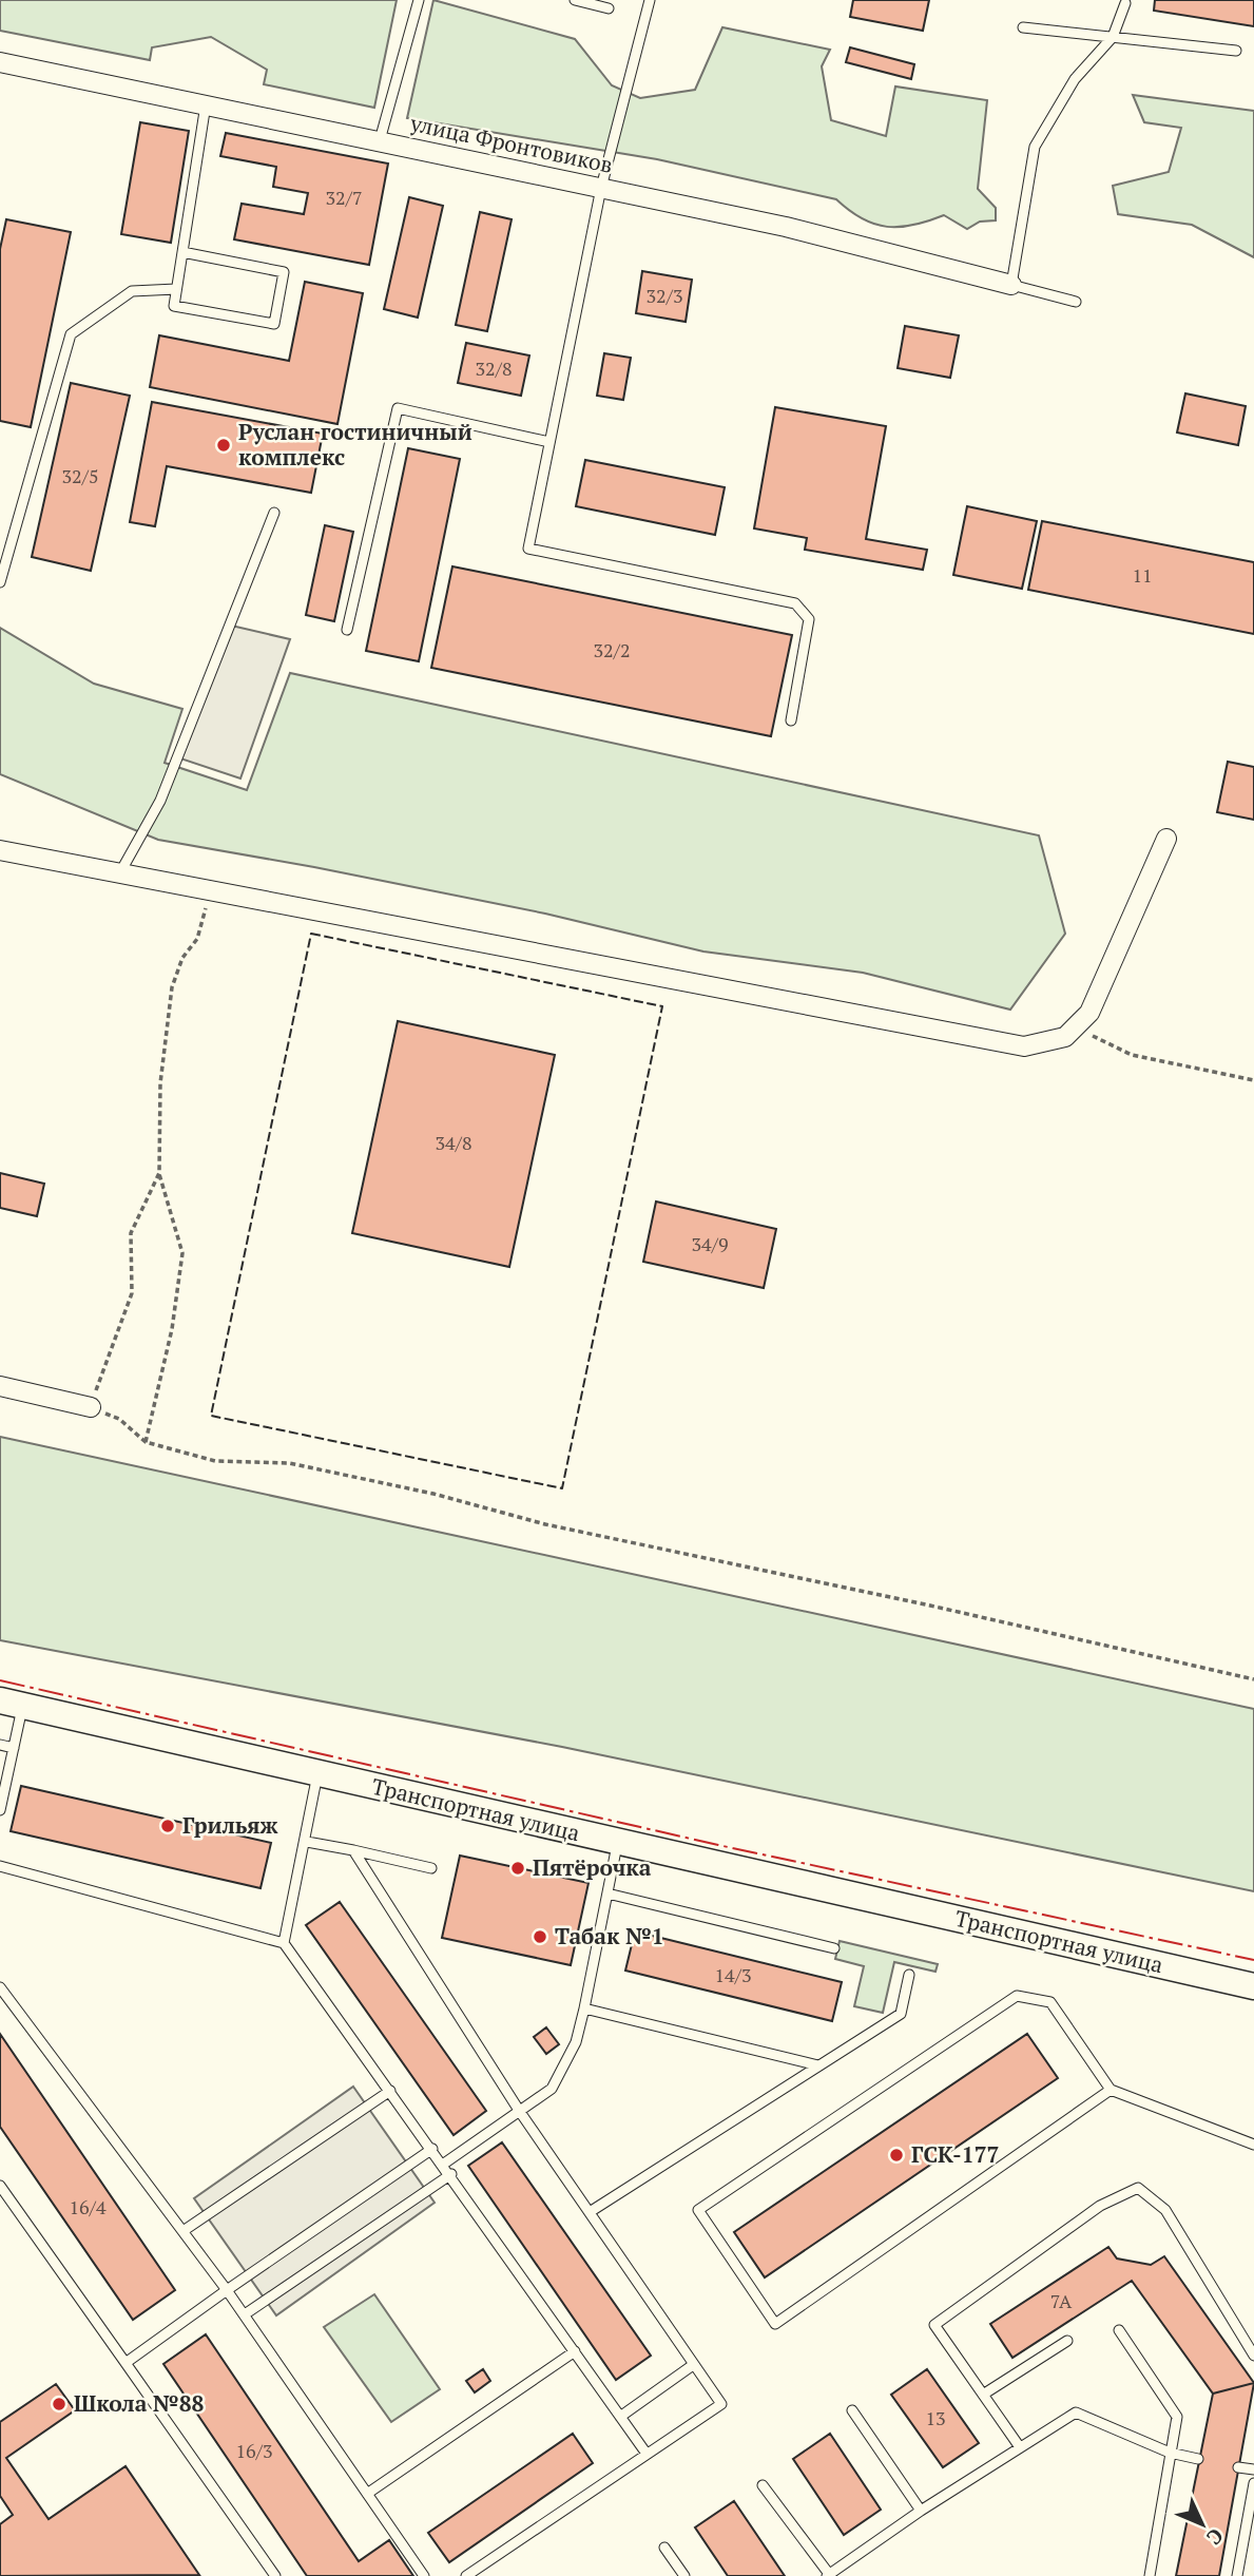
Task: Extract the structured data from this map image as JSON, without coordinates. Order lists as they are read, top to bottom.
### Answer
{
  "streets": {
    "street": ["улица Фронтовиков", "Транспортная улица"]
  },
  "places": [
    "Руслан гостиничный комплекс",
    "Грильяж",
    "Пятёрочка",
    "Табак №1",
    "ГСК-177",
    "Школа №88"
  ],
  "house_numbers": [
    "32/7",
    "32/3",
    "32/8",
    "32/5",
    "11",
    "32/2",
    "34/8",
    "34/9",
    "14/3",
    "16/4",
    "7А",
    "13",
    "16/3"
  ],
  "north": "bottom right"
}
